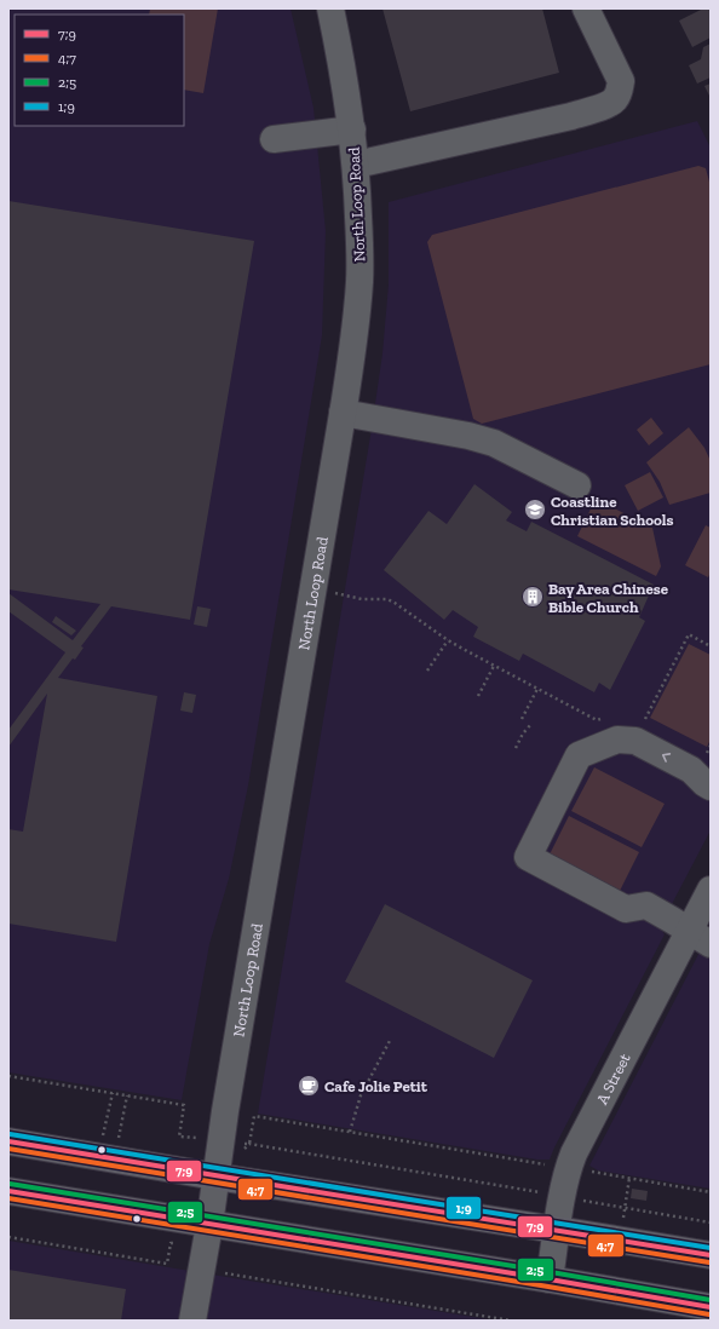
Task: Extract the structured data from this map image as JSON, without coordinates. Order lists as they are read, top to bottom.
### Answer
{
  "streets": {
    "street": ["North Loop Road", "A Street"]
  },
  "places": {
    "school or university": ["Coastline Christian Schools"],
    "building": ["Bay Area Chinese Bible Church"],
    "cafe": ["Cafe Jolie Petit"]
  },
  "lines": [
    "transit line 1;9",
    "transit line 7;9",
    "transit line 4;7",
    "transit line 2;5"
  ],
  "legend": [
    "7;9",
    "4;7",
    "2;5",
    "1;9"
  ]
}
